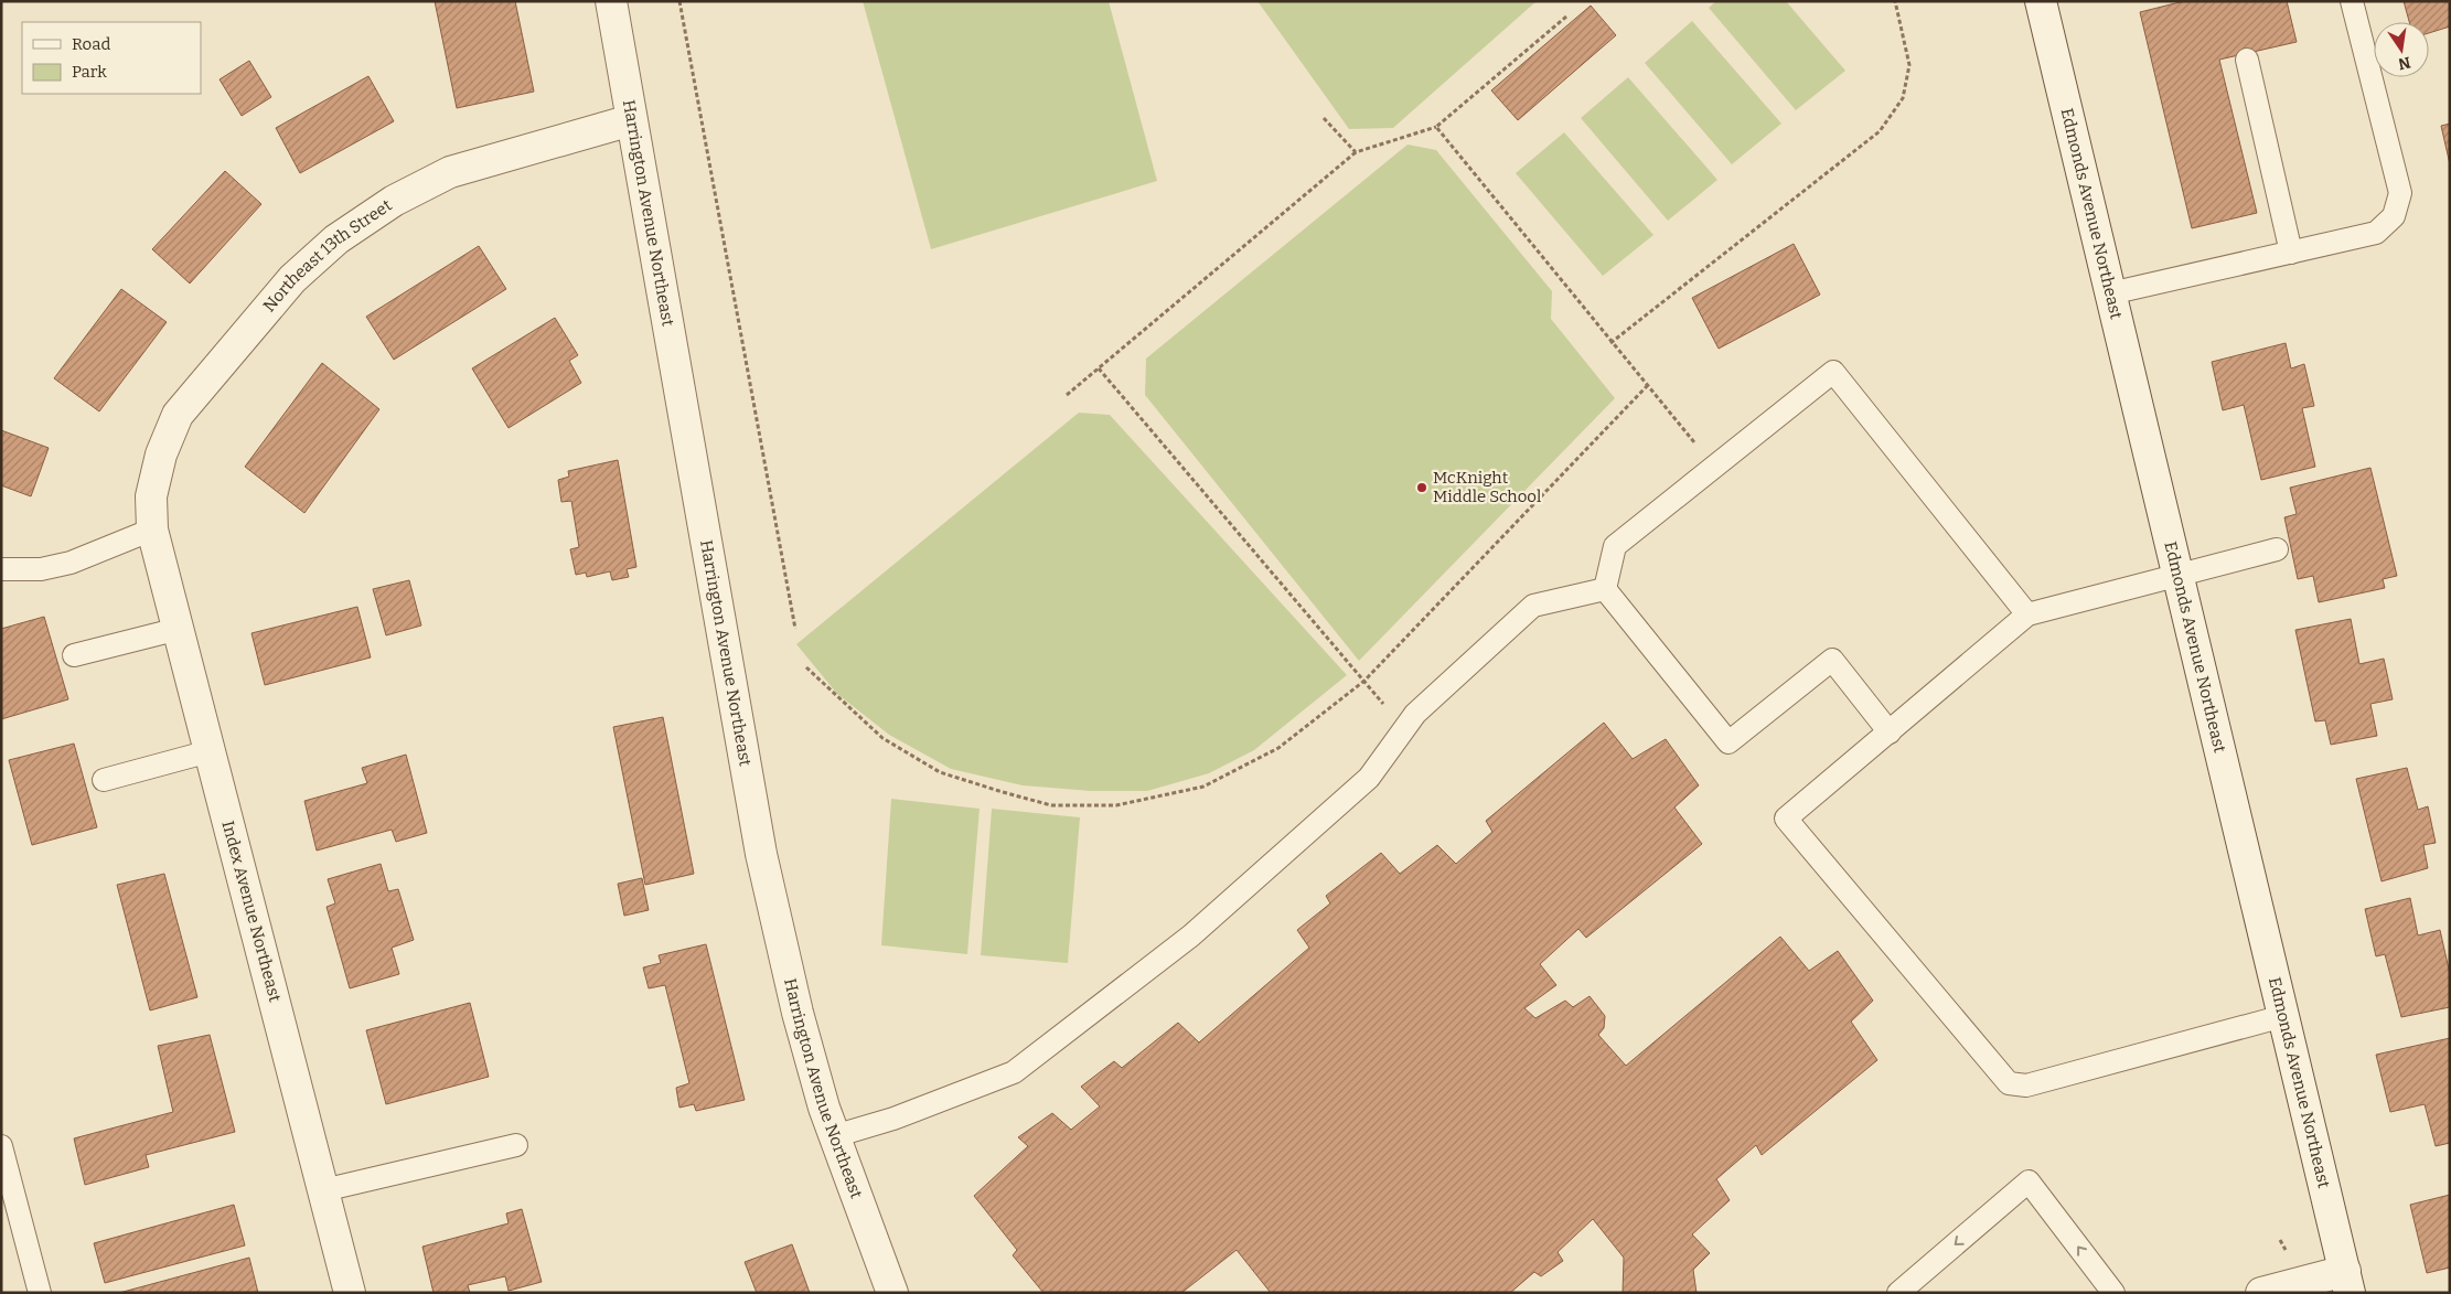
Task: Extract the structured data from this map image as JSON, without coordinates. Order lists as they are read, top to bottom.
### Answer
{
  "streets": {
    "street": [
      "Edmonds Avenue Northeast",
      "Harrington Avenue Northeast",
      "Northeast 13th Street",
      "Index Avenue Northeast"
    ]
  },
  "crossings": [
    ["Harrington Avenue Northeast", "Northeast 13th Street"],
    ["Northeast 13th Street", "Index Avenue Northeast"]
  ],
  "places": ["McKnight Middle School"],
  "legend": ["Road", "Park"],
  "north": "bottom"
}
